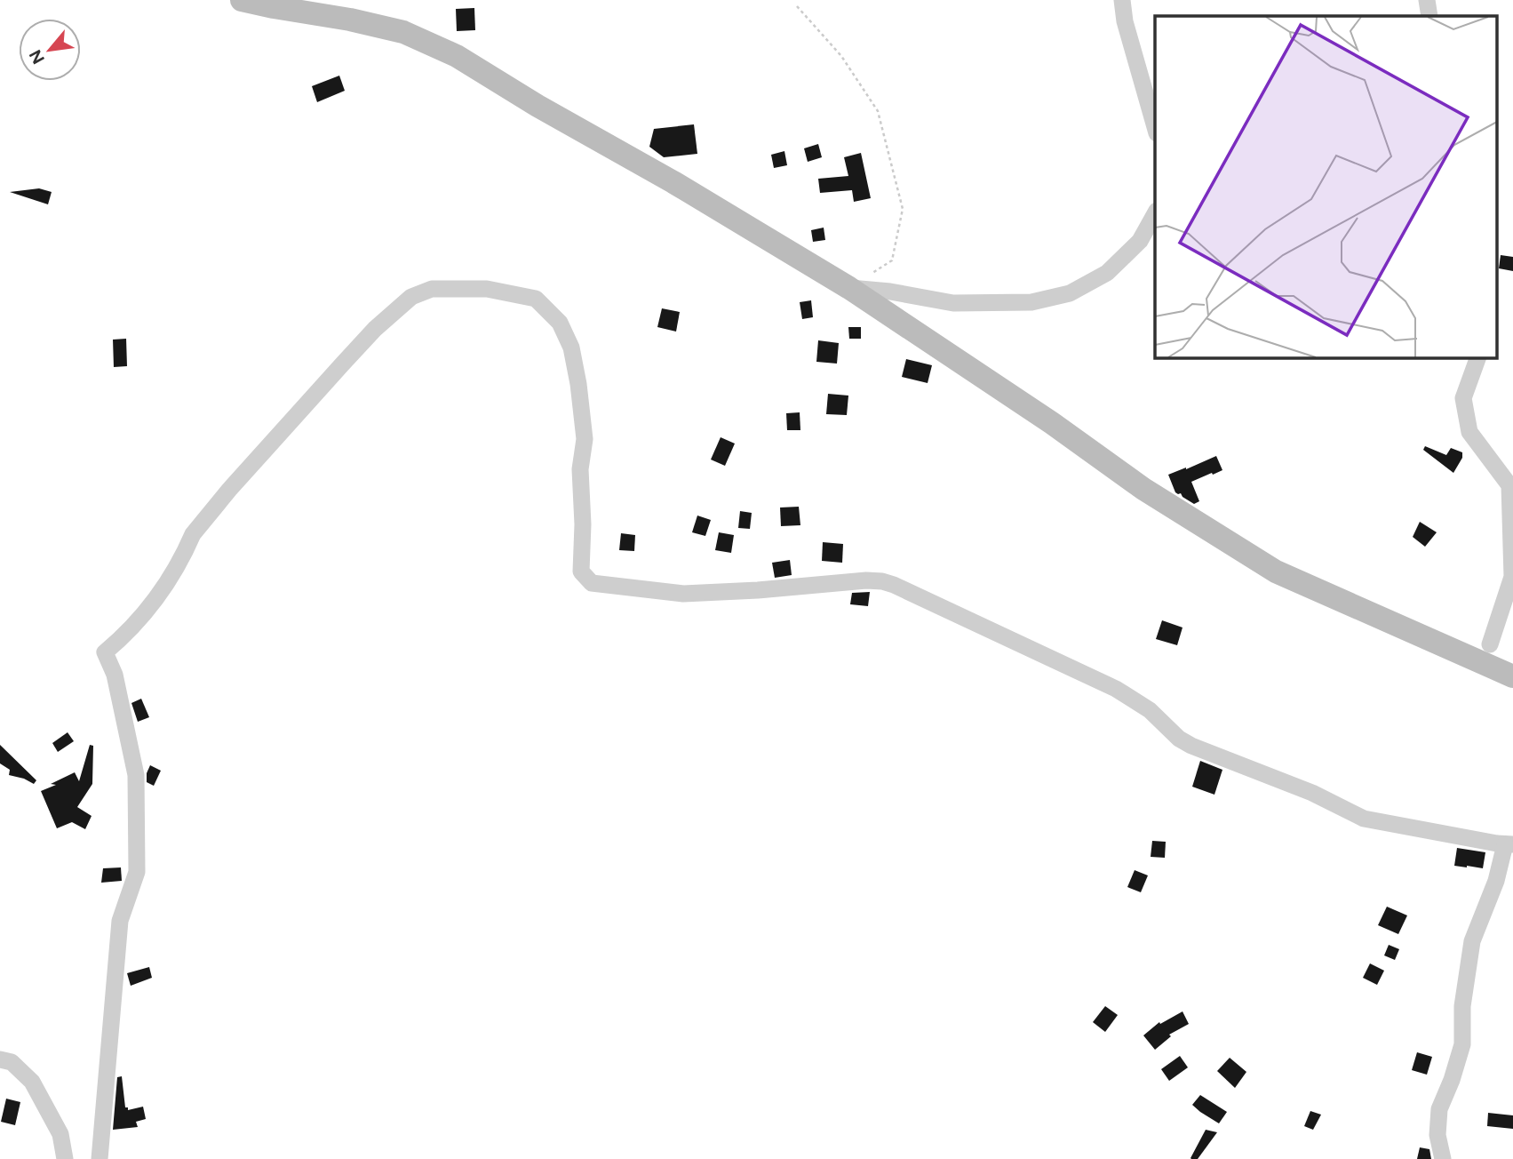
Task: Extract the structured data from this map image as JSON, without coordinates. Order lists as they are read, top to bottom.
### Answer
{
  "north": "bottom left"
}
